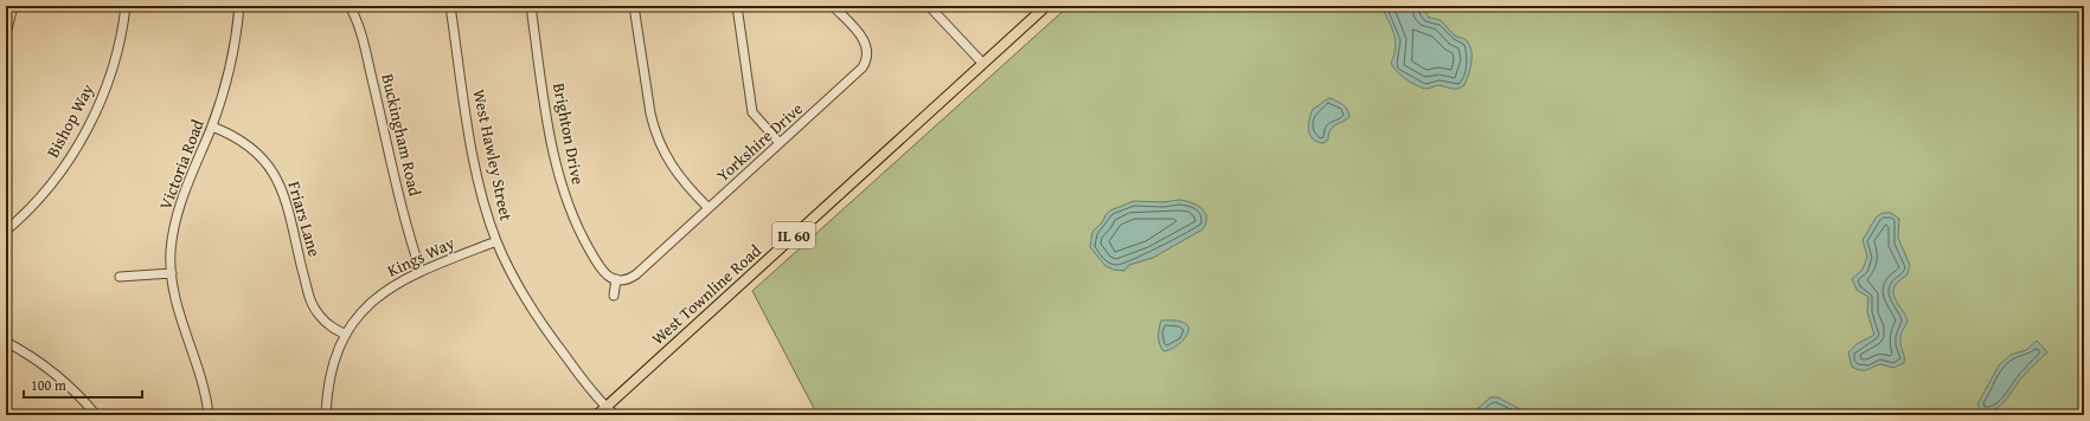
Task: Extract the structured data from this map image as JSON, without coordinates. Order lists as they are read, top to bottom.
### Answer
{
  "streets": {
    "main road": ["IL 60", "West Townline Road"],
    "street": [
      "Bishop Way",
      "Brighton Drive",
      "Buckingham Road",
      "Yorkshire Drive",
      "West Hawley Street",
      "Victoria Road",
      "Friars Lane",
      "Kings Way"
    ]
  },
  "crossings": [
    ["Brighton Drive", "Yorkshire Drive"],
    ["Buckingham Road", "Kings Way"],
    ["West Hawley Street", "Kings Way"],
    ["West Hawley Street", "West Townline Road"],
    ["Victoria Road", "Friars Lane"],
    ["Friars Lane", "Kings Way"],
    ["IL 60", "West Townline Road"]
  ],
  "scale_bar": "100 m"
}
